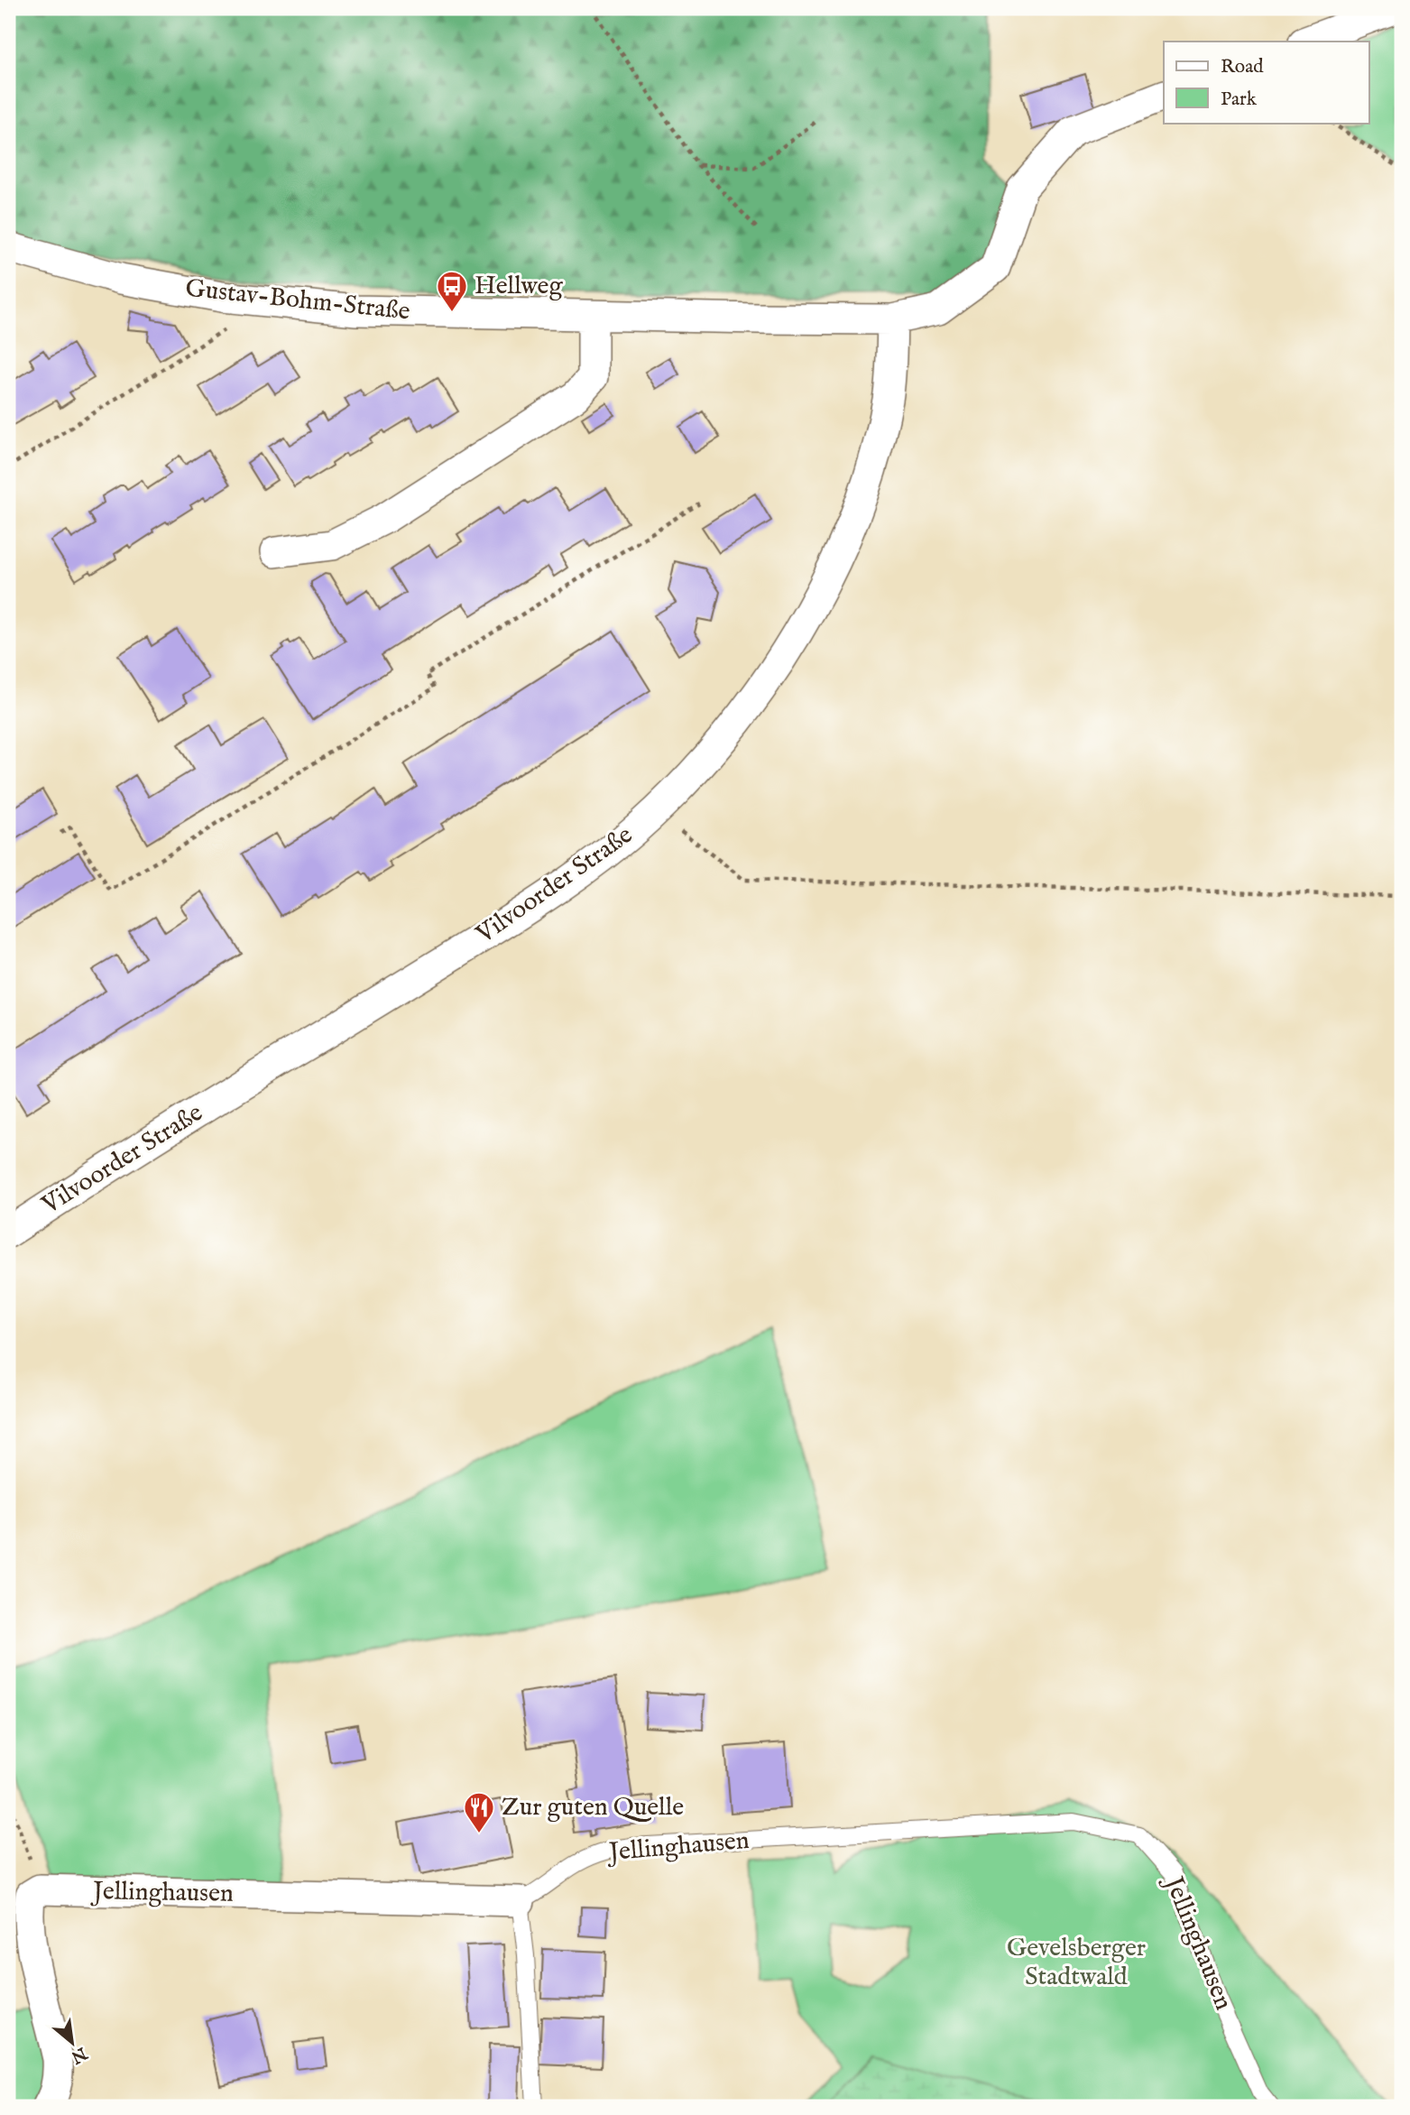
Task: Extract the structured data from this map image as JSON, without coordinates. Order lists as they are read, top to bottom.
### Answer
{
  "streets": {
    "street": ["Gustav-Bohm-Straße", "Vilvoorder Straße", "Jellinghausen"]
  },
  "crossings": [
    ["Gustav-Bohm-Straße", "Vilvoorder Straße"]
  ],
  "parks": ["Gevelsberger Stadtwald"],
  "places": {
    "bus stop": ["Hellweg"],
    "restaurant": ["Zur guten Quelle"]
  },
  "legend": ["Road", "Park"],
  "north": "bottom right"
}
